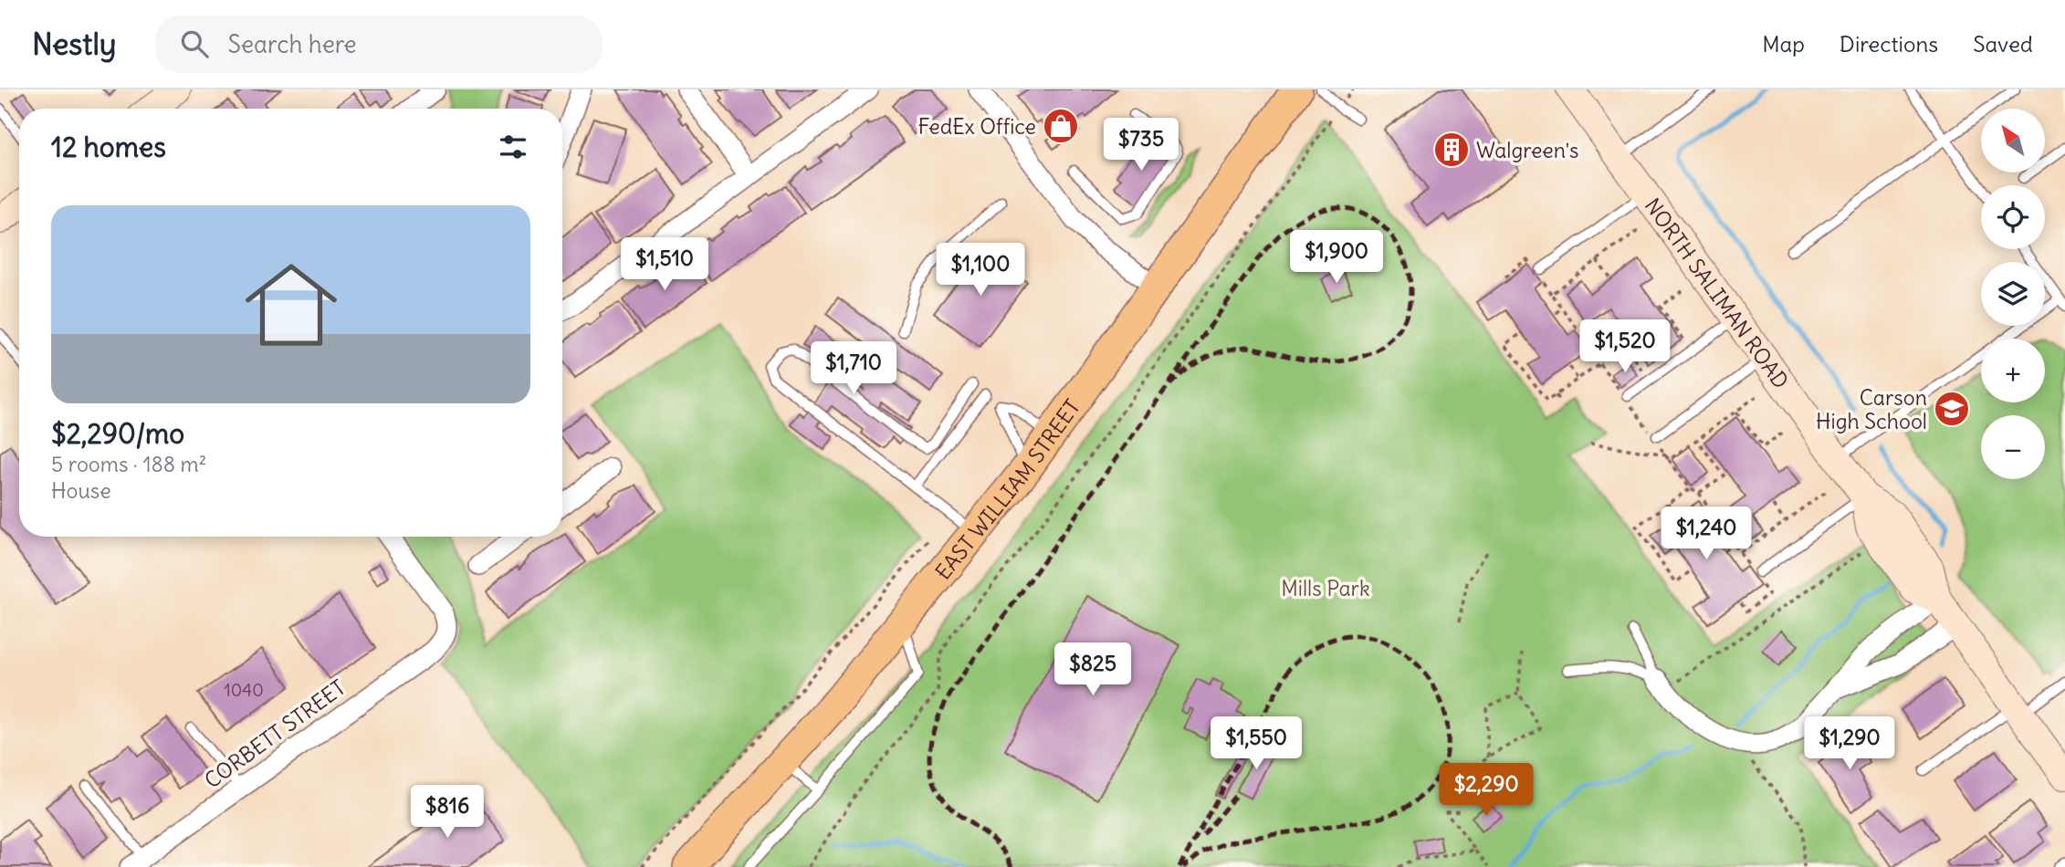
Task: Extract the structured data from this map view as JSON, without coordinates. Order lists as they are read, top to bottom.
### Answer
{
  "streets": {
    "main road": ["NORTH SALIMAN ROAD", "EAST WILLIAM STREET"],
    "street": ["CORBETT STREET"]
  },
  "parks": ["Mills Park"],
  "places": {
    "shop": ["FedEx Office"],
    "building": ["Walgreen's"],
    "school or university": ["Carson High School"]
  },
  "house_numbers": ["1040"],
  "north": "top left",
  "page": {
    "header": "Nestly",
    "search": "Search here",
    "nav": ["Map", "Directions", "Saved"],
    "map_buttons": ["+", "−"],
    "heading": "12 homes",
    "price": [
      "$735",
      "$1,900",
      "$1,510",
      "$1,100",
      "$1,520",
      "$1,710",
      "$1,240",
      "$825",
      "$1,550",
      "$1,290",
      "$2,290",
      "$816"
    ],
    "list": [
      {
        "name": "$2,290/mo",
        "note": "5 rooms · 188 m² · House"
      }
    ]
  }
}
